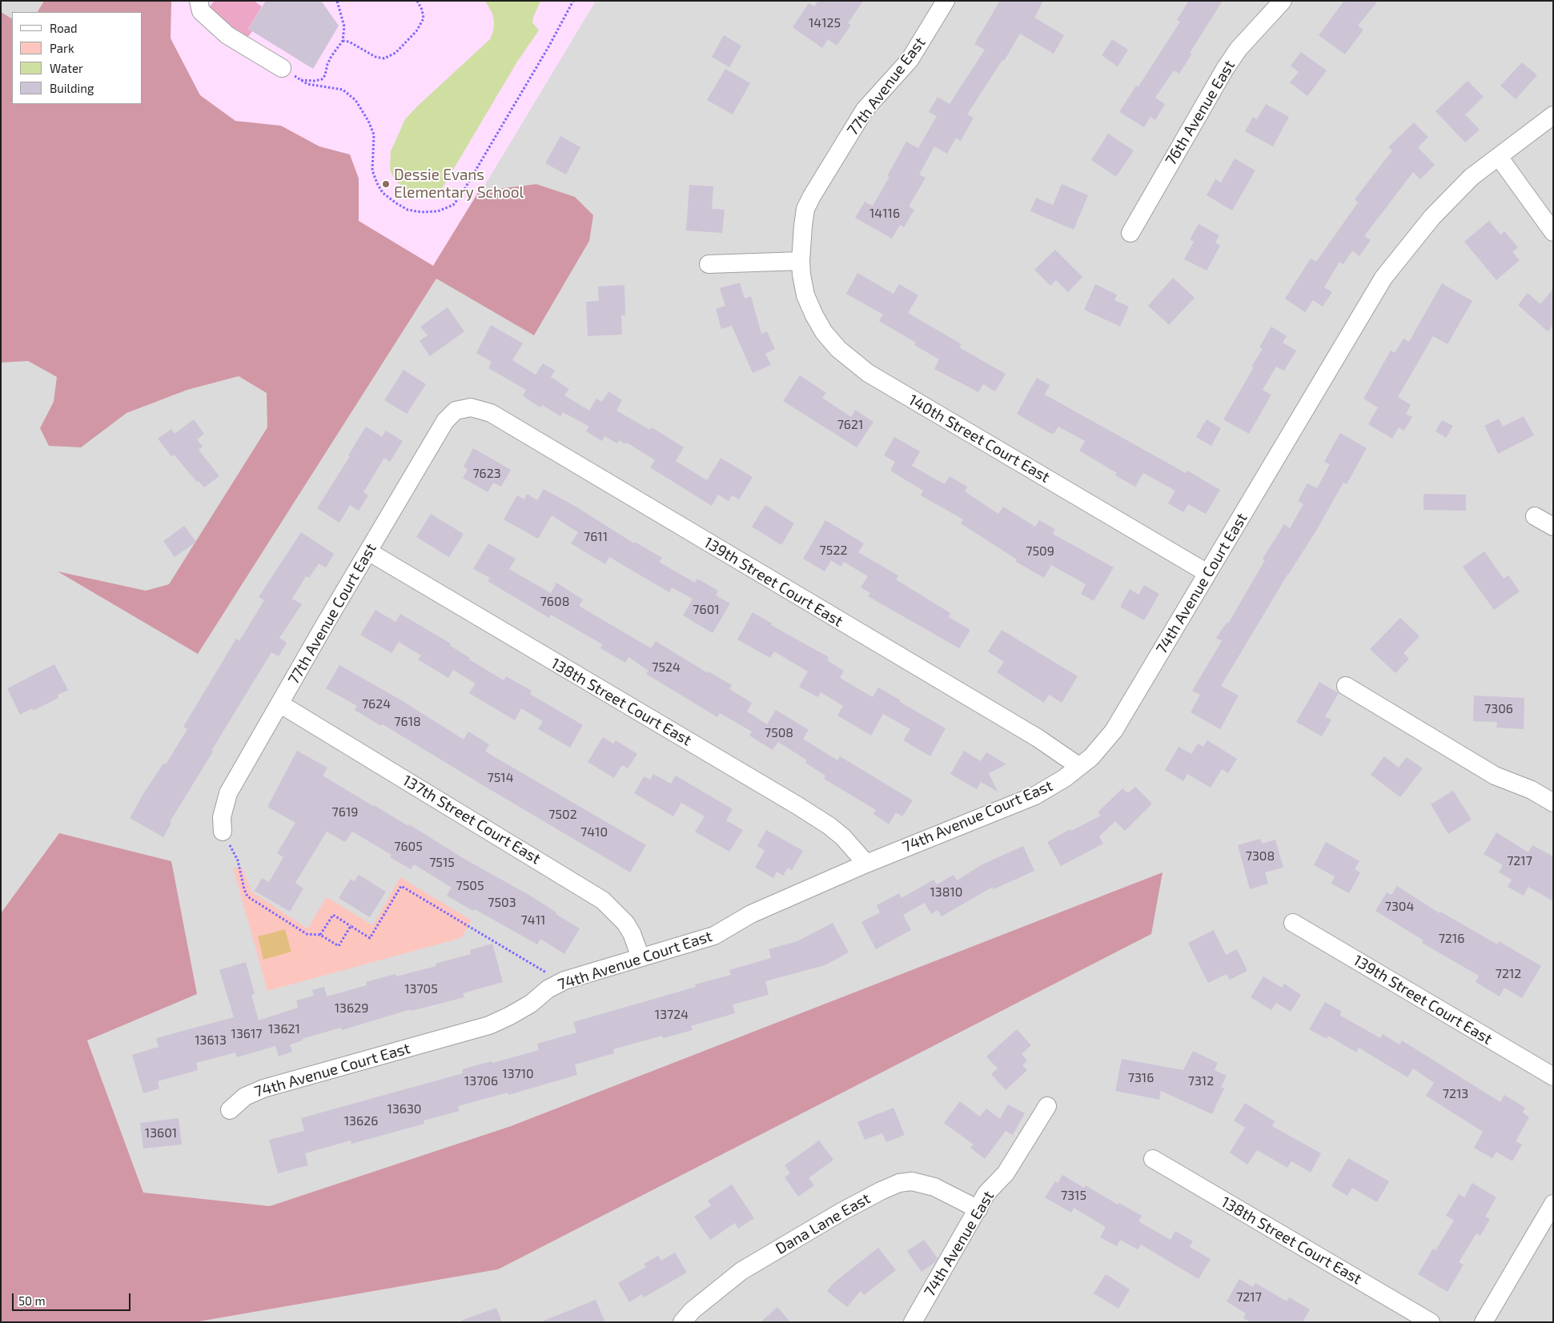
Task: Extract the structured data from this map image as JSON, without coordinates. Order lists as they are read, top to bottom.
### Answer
{
  "streets": {
    "street": [
      "77th Avenue East",
      "76th Avenue East",
      "140th Street Court East",
      "139th Street Court East",
      "74th Avenue Court East",
      "77th Avenue Court East",
      "138th Street Court East",
      "137th Street Court East",
      "Dana Lane East",
      "74th Avenue East"
    ]
  },
  "crossings": [
    ["77th Avenue East", "140th Street Court East"],
    ["140th Street Court East", "74th Avenue Court East"],
    ["139th Street Court East", "74th Avenue Court East"],
    ["139th Street Court East", "77th Avenue Court East"],
    ["74th Avenue Court East", "138th Street Court East"],
    ["74th Avenue Court East", "137th Street Court East"],
    ["77th Avenue Court East", "138th Street Court East"],
    ["77th Avenue Court East", "137th Street Court East"],
    ["Dana Lane East", "74th Avenue East"]
  ],
  "places": ["Dessie Evans Elementary School"],
  "house_numbers": [
    "14125",
    "14116",
    "7621",
    "7623",
    "7611",
    "7522",
    "7509",
    "7608",
    "7601",
    "7524",
    "7624",
    "7306",
    "7618",
    "7508",
    "7514",
    "7619",
    "7502",
    "7410",
    "7605",
    "7308",
    "7217",
    "7515",
    "7505",
    "13810",
    "7503",
    "7304",
    "7411",
    "7216",
    "7212",
    "13705",
    "13629",
    "13724",
    "13621",
    "13617",
    "13613",
    "13710",
    "7316",
    "13706",
    "7312",
    "7213",
    "13630",
    "13626",
    "13601",
    "7315",
    "7217"
  ],
  "legend": [
    "Road",
    "Park",
    "Water",
    "Building"
  ],
  "scale_bar": "50 m"
}
